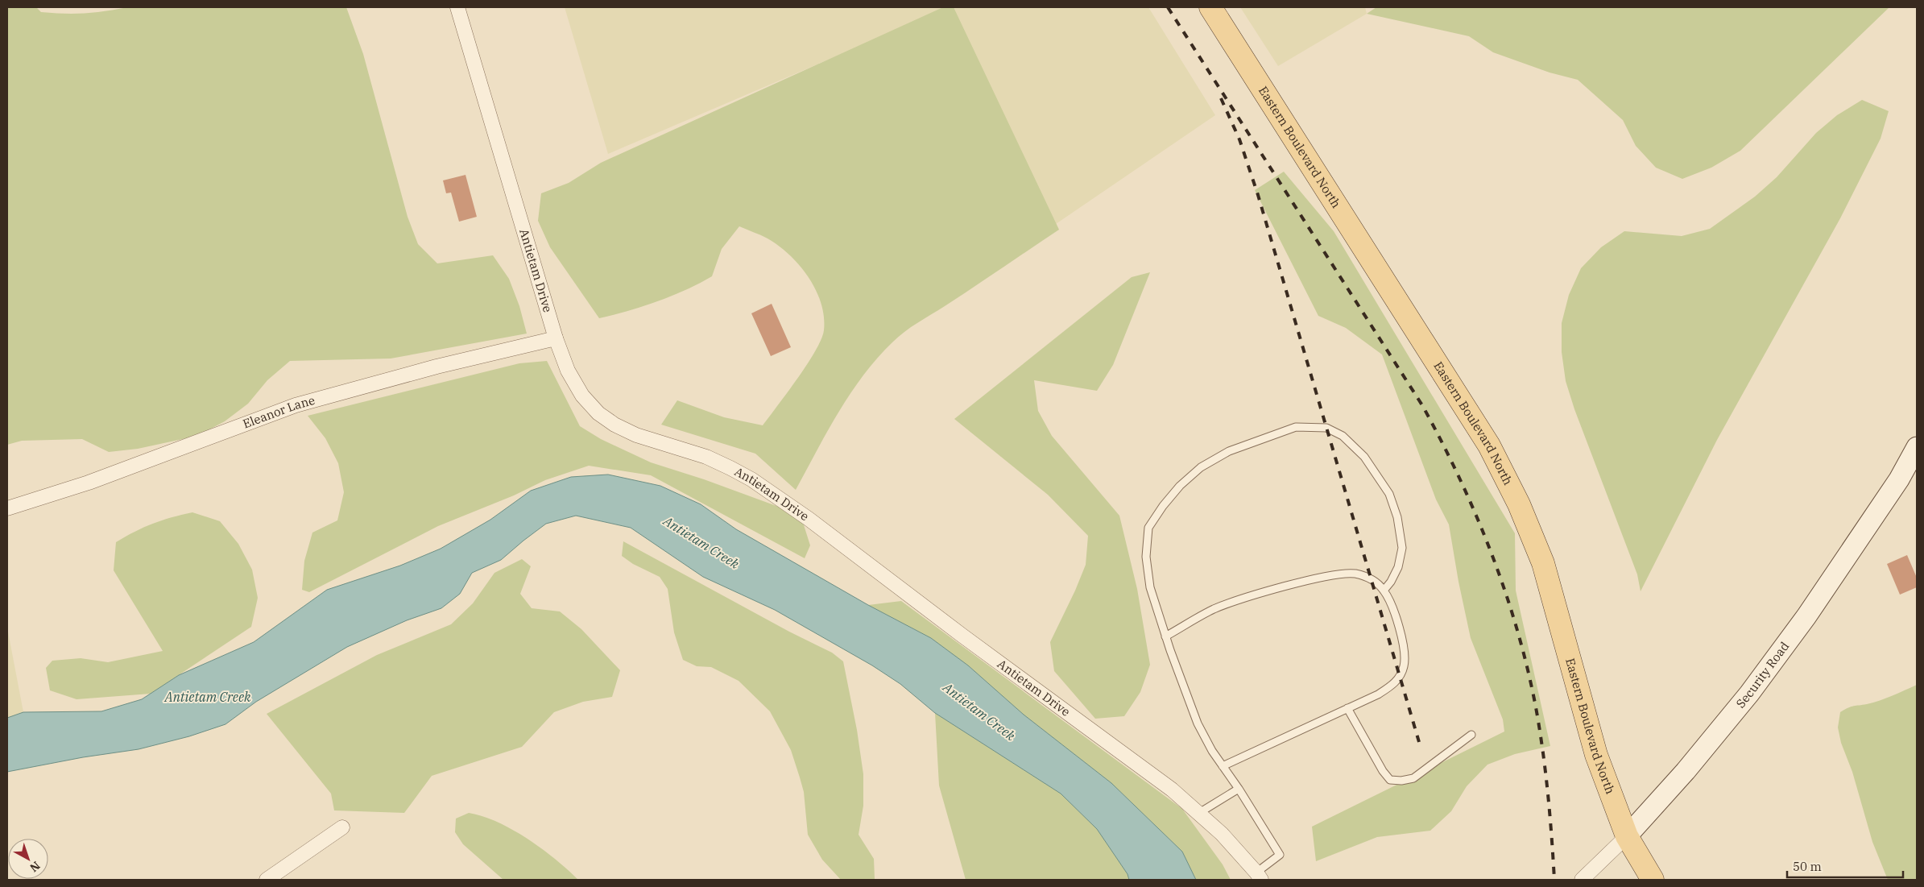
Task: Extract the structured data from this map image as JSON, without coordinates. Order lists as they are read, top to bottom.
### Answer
{
  "streets": {
    "main road": ["Eastern Boulevard North"],
    "street": ["Antietam Drive", "Eleanor Lane", "Security Road"]
  },
  "crossings": [
    ["Eastern Boulevard North", "Security Road"],
    ["Antietam Drive", "Eleanor Lane"]
  ],
  "water": ["Antietam Creek"],
  "scale_bar": "50 m",
  "north": "bottom right"
}
